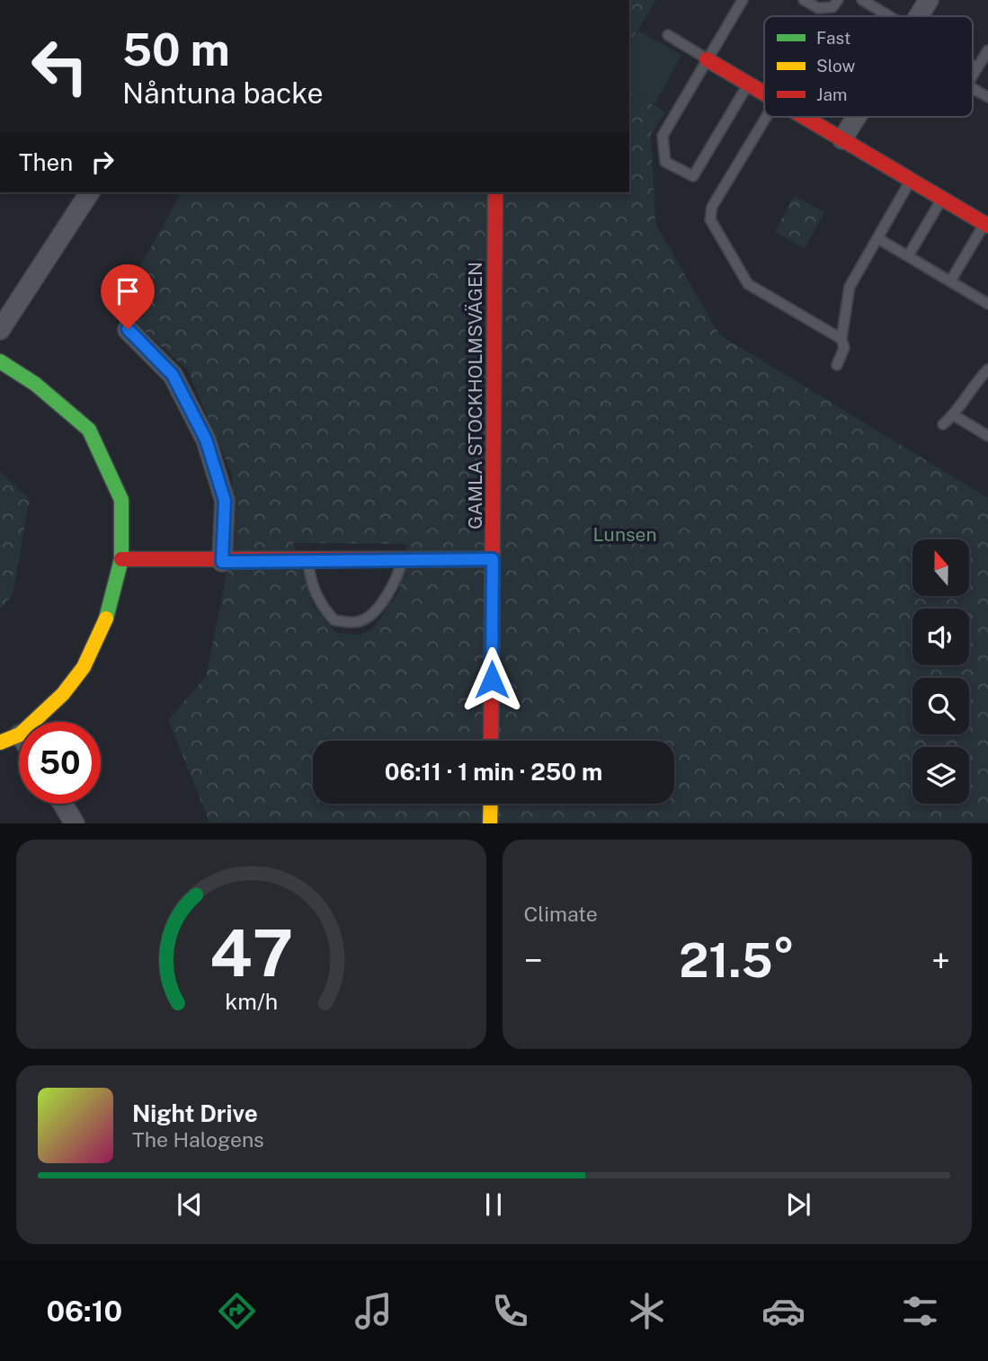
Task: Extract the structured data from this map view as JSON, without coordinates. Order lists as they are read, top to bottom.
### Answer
{
  "streets": {
    "street": ["GAMLA STOCKHOLMSVÄGEN"]
  },
  "parks": ["Lunsen"],
  "legend": ["Fast", "Slow", "Jam"],
  "north": "top",
  "page": {
    "turn": ["50 m", "Nåntuna backe"],
    "then": "Then",
    "limit": "50",
    "trip": "06:11 · 1 min · 250 m",
    "tile": "Climate",
    "heat": ["−", "21.5°", "+"],
    "song": ["Night Drive", "The Halogens"],
    "tabs": "06:10",
    "gauge": ["47", "km/h"]
  }
}
